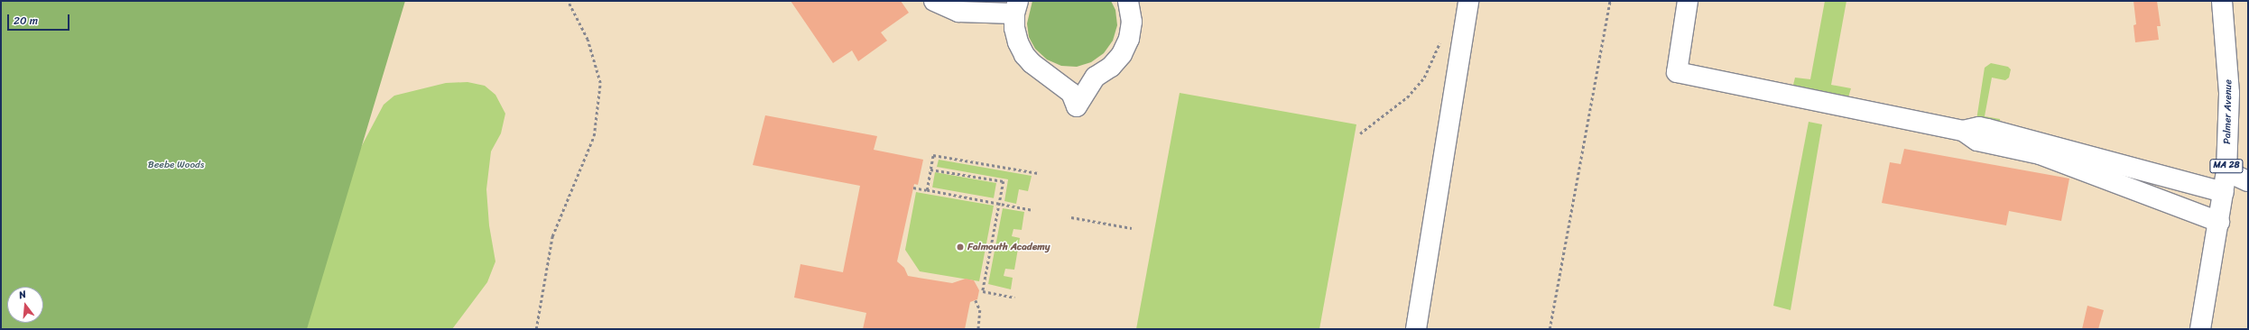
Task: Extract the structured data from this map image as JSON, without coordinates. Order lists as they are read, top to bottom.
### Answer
{
  "streets": {
    "main road": ["Palmer Avenue", "MA 28"]
  },
  "parks": ["Beebe Woods"],
  "places": ["Falmouth Academy"],
  "scale_bar": "20 m",
  "north": "top"
}
